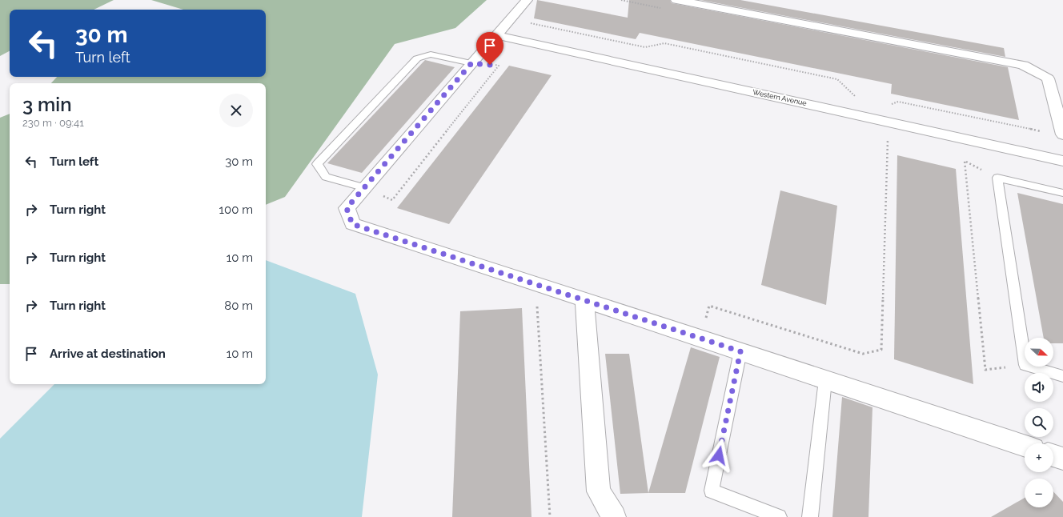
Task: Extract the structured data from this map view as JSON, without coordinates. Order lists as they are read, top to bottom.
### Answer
{
  "streets": {
    "street": ["Western Avenue"]
  },
  "north": "right",
  "page": {
    "turn": ["30 m", "Turn left"],
    "heading": ["3 min", "230 m · 09:41"],
    "list": [
      {
        "name": "Turn left",
        "value": "30 m"
      },
      {
        "name": "Turn right",
        "value": "100 m"
      },
      {
        "name": "Turn right",
        "value": "10 m"
      },
      {
        "name": "Turn right",
        "value": "80 m"
      },
      {
        "name": "Arrive at destination",
        "value": "10 m"
      }
    ],
    "map_buttons": ["+", "−"]
  }
}
